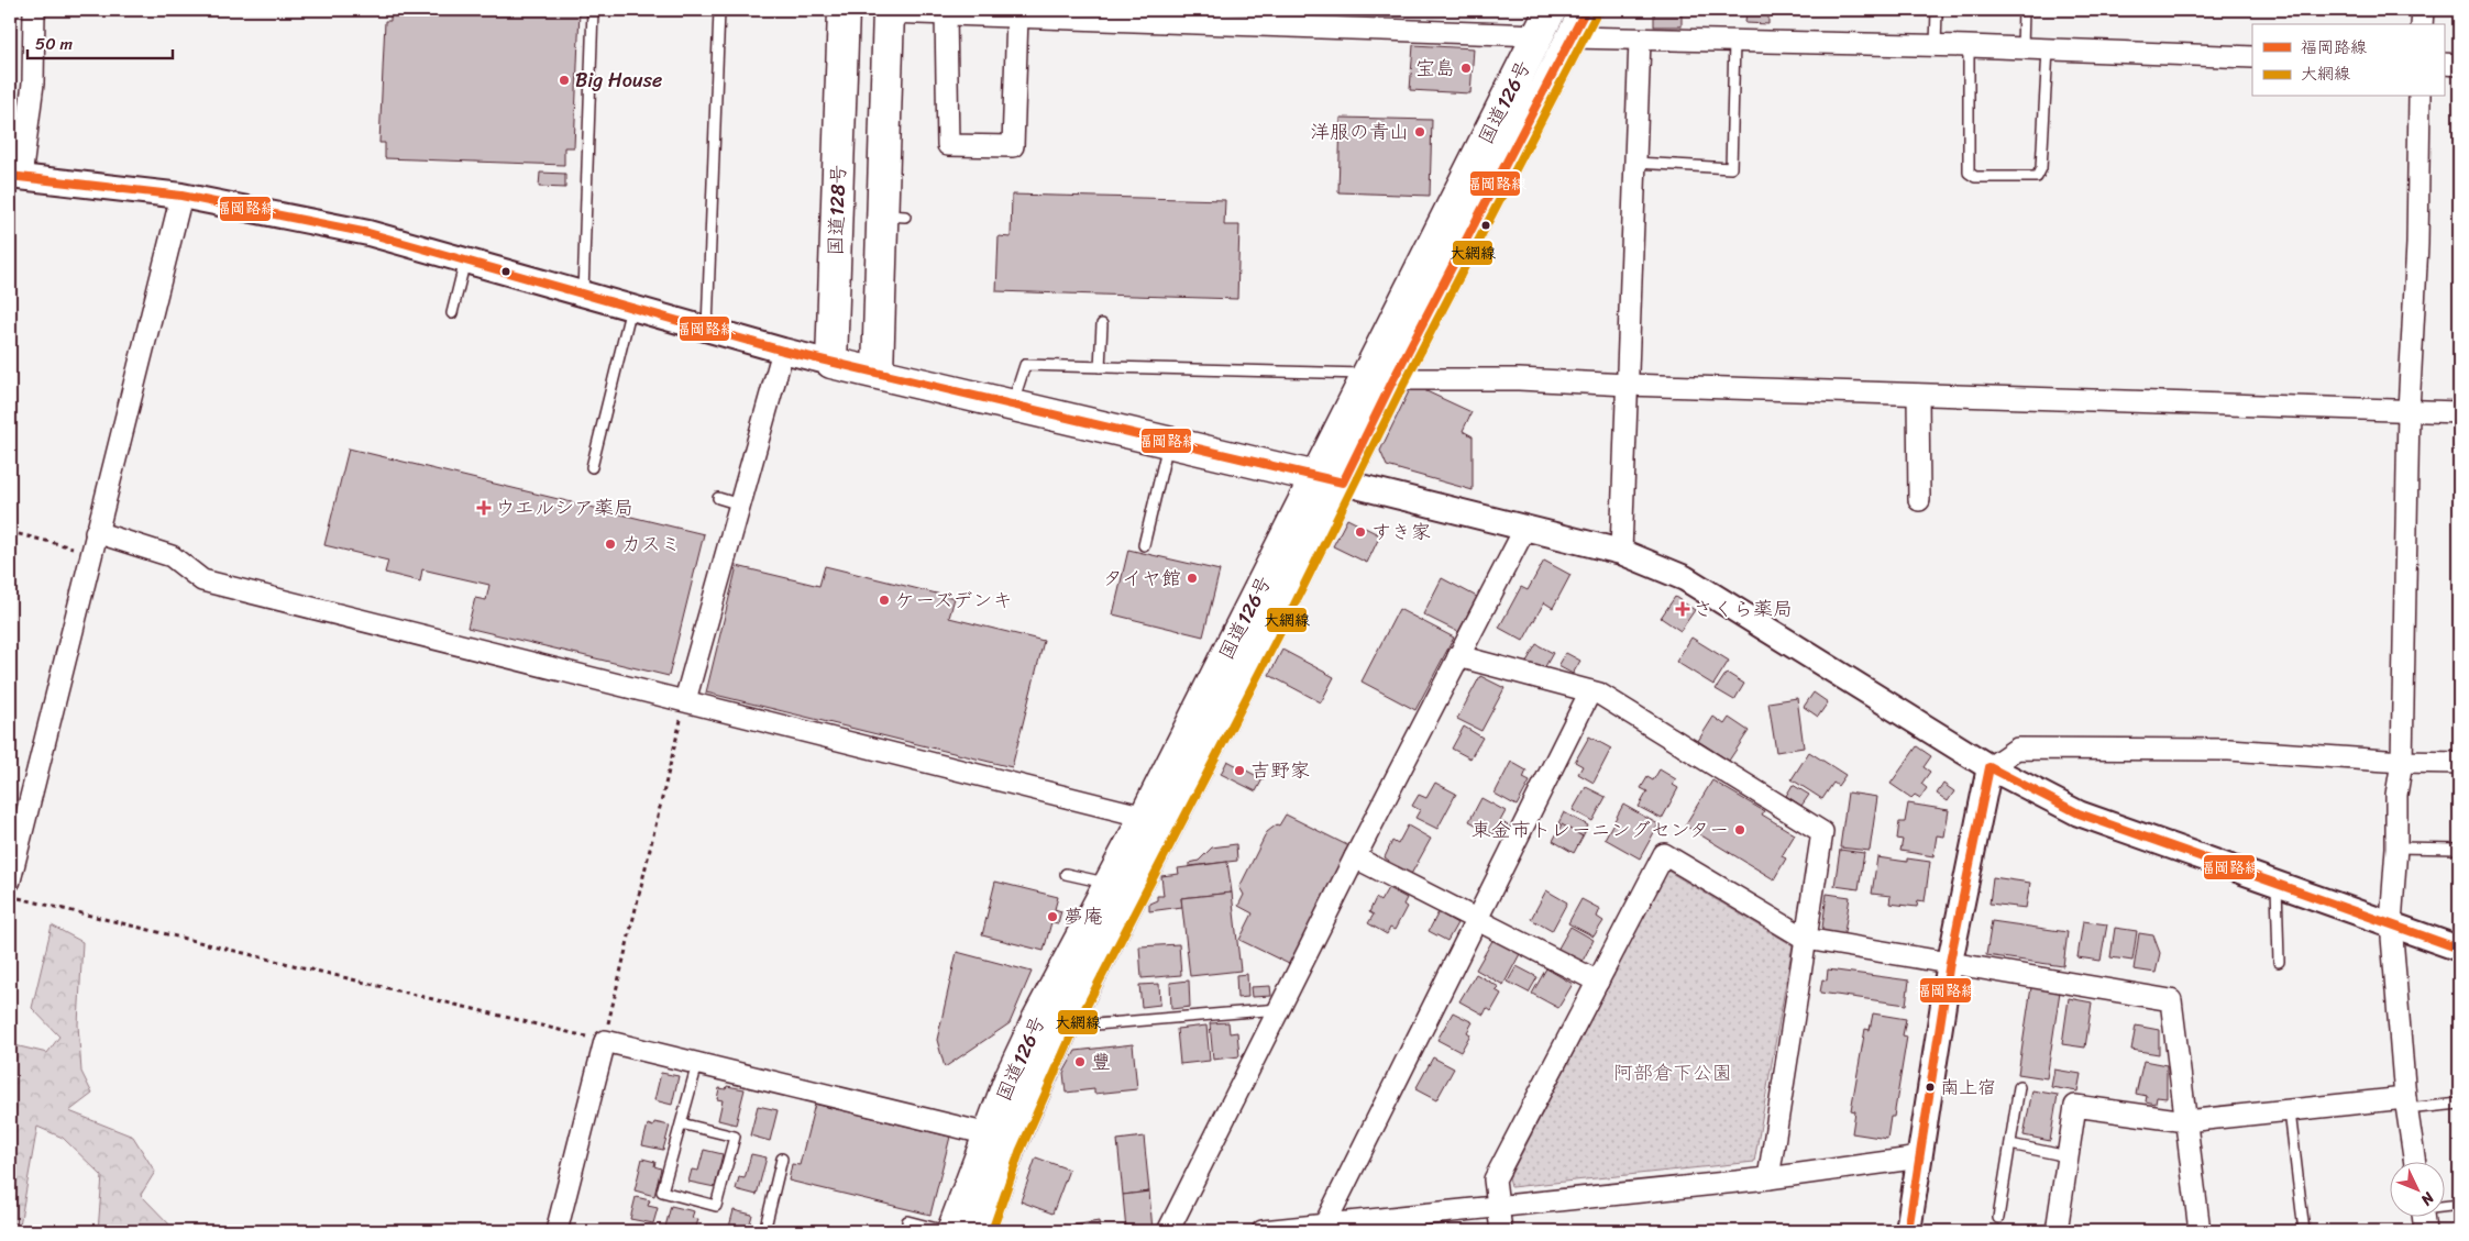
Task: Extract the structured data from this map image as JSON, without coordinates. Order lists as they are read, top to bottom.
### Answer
{
  "streets": {
    "highway": ["国道126号", "国道128号"]
  },
  "parks": ["阿部倉下公園"],
  "places": {
    "other": [
      "宝島",
      "Big House",
      "洋服の青山",
      "すき家",
      "カスミ",
      "タイヤ館",
      "ケーズデンキ",
      "吉野家",
      "東金市トレーニングセンター",
      "夢庵",
      "豐",
      "南上宿"
    ],
    "health": ["ウエルシア薬局", "さくら薬局"]
  },
  "lines": ["transit line 福岡路線", "transit line 大網線"],
  "legend": ["福岡路線", "大網線"],
  "scale_bar": "50 m",
  "north": "bottom right"
}
